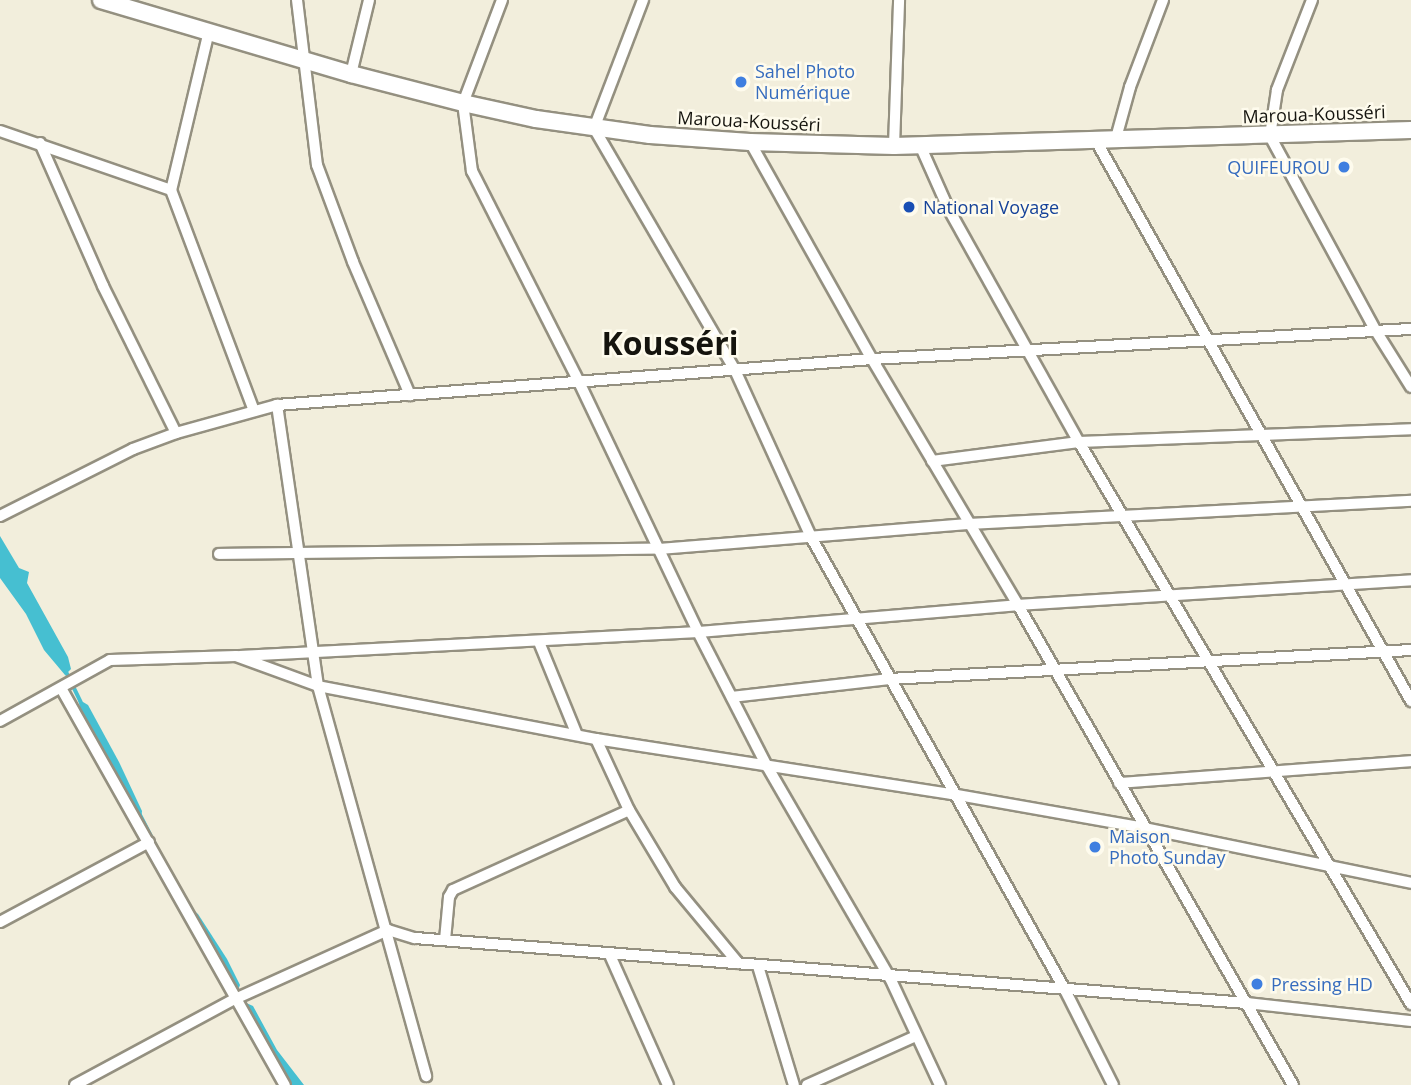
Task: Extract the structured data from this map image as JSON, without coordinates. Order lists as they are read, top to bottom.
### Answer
{
  "streets": {
    "highway": ["Maroua-Kousséri"]
  },
  "districts": ["Kousséri"],
  "places": [
    "Sahel Photo Numérique",
    "QUIFEUROU",
    "National Voyage",
    "Maison Photo Sunday",
    "Pressing HD"
  ]
}
